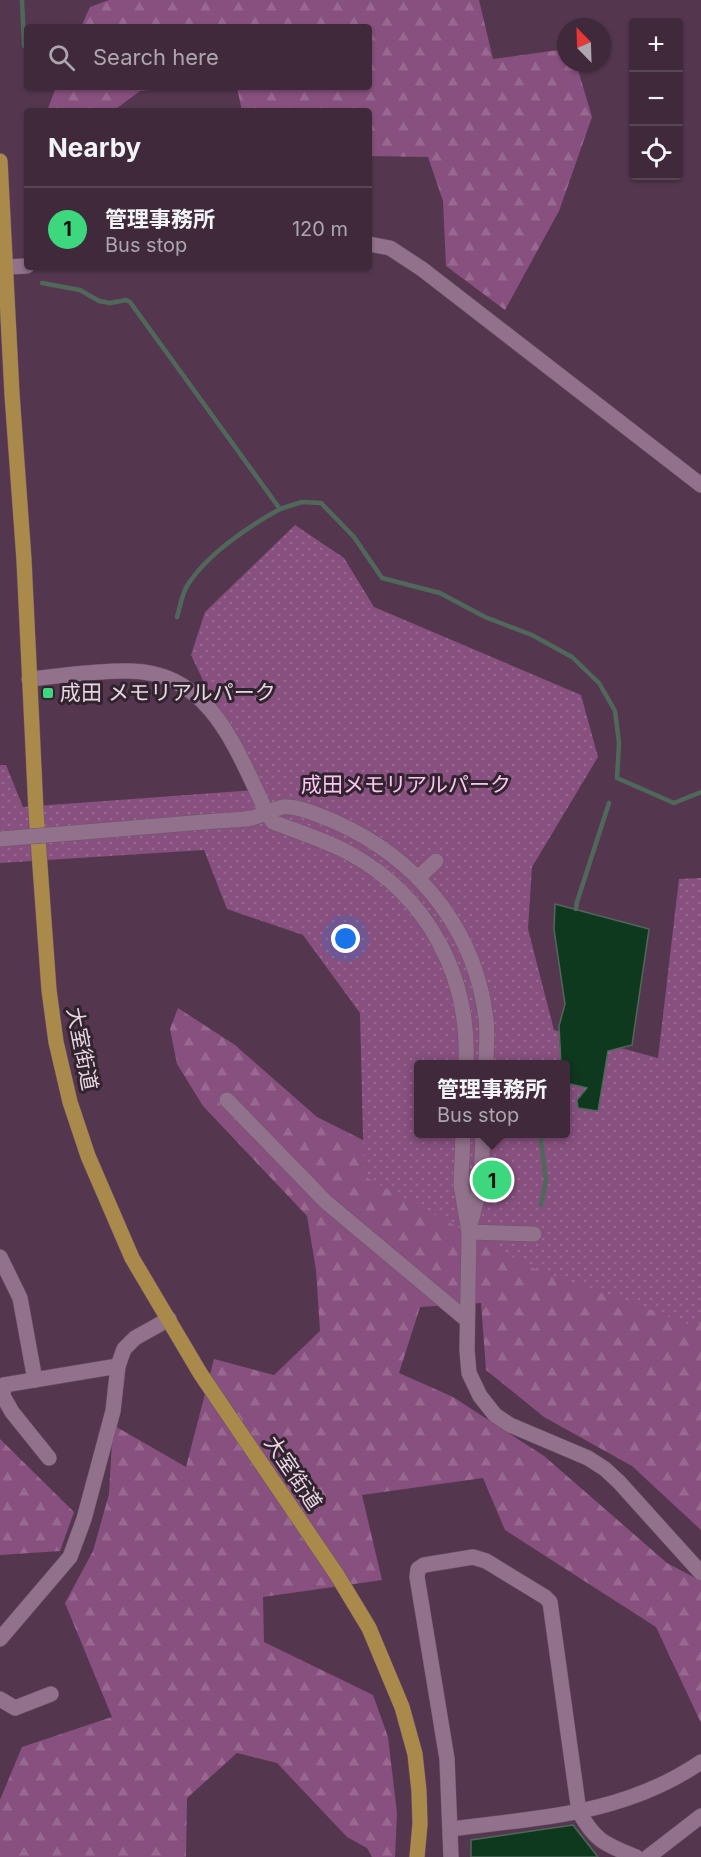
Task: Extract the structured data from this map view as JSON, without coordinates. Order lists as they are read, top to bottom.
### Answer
{
  "streets": {
    "main road": ["大室街道"]
  },
  "parks": ["成田メモリアルパーク"],
  "places": {
    "transit": ["成田 メモリアルパーク"]
  },
  "north": "top left",
  "page": {
    "map_buttons": ["+", "−"],
    "search": "Search here",
    "heading": "Nearby",
    "list": [
      {
        "mark": "1",
        "name": "管理事務所",
        "note": "Bus stop",
        "value": "120 m"
      }
    ],
    "popup": ["管理事務所", "Bus stop"],
    "pins": "1"
  }
}
